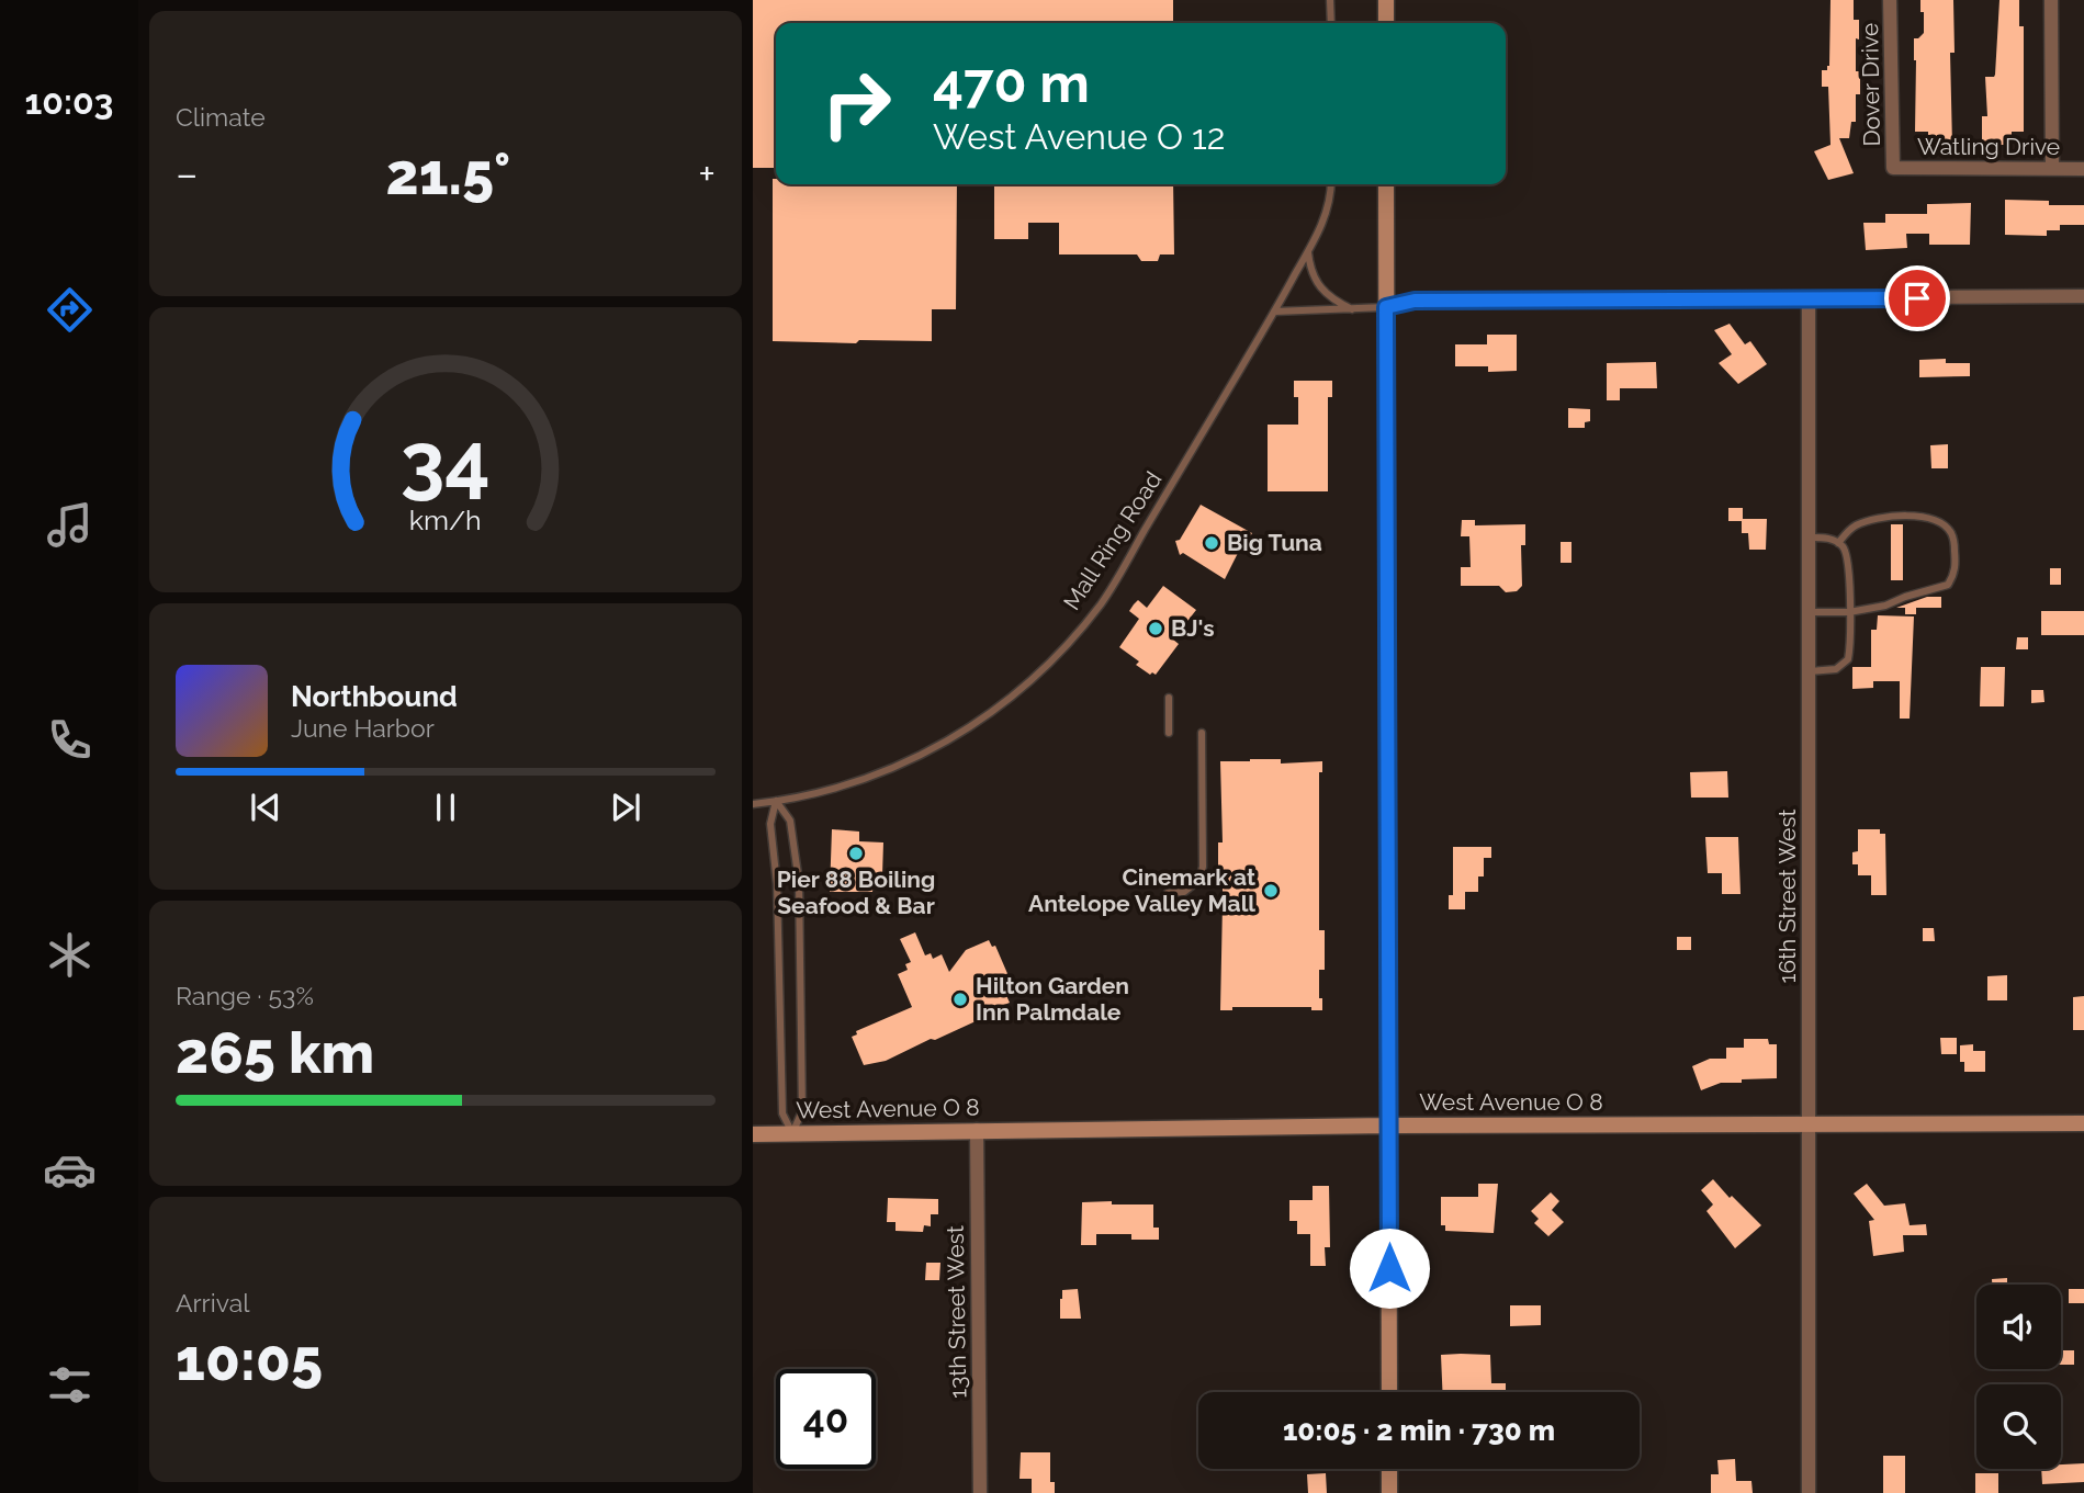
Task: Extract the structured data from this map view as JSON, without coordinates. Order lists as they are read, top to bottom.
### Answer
{
  "streets": {
    "street": [
      "Dover Drive",
      "Watling Drive",
      "16th Street West",
      "West Avenue O 8",
      "13th Street West"
    ],
    "lane": ["Mall Ring Road"]
  },
  "crossings": [
    ["Dover Drive", "Watling Drive"],
    ["16th Street West", "West Avenue O 8"],
    ["West Avenue O 8", "13th Street West"]
  ],
  "places": [
    "Big Tuna",
    "BJ's",
    "Pier 88 Boiling Seafood & Bar",
    "Cinemark at Antelope Valley Mall",
    "Hilton Garden Inn Palmdale"
  ],
  "page": {
    "tabs": "10:03",
    "tile": [
      "Climate",
      ["Range · 53%", "265 km"],
      ["Arrival", "10:05"]
    ],
    "turn": ["470 m", "West Avenue O 12"],
    "heat": ["−", "21.5°", "+"],
    "song": ["Northbound", "June Harbor"],
    "limit": "40",
    "trip": "10:05 · 2 min · 730 m",
    "gauge": ["34", "km/h"]
  }
}
